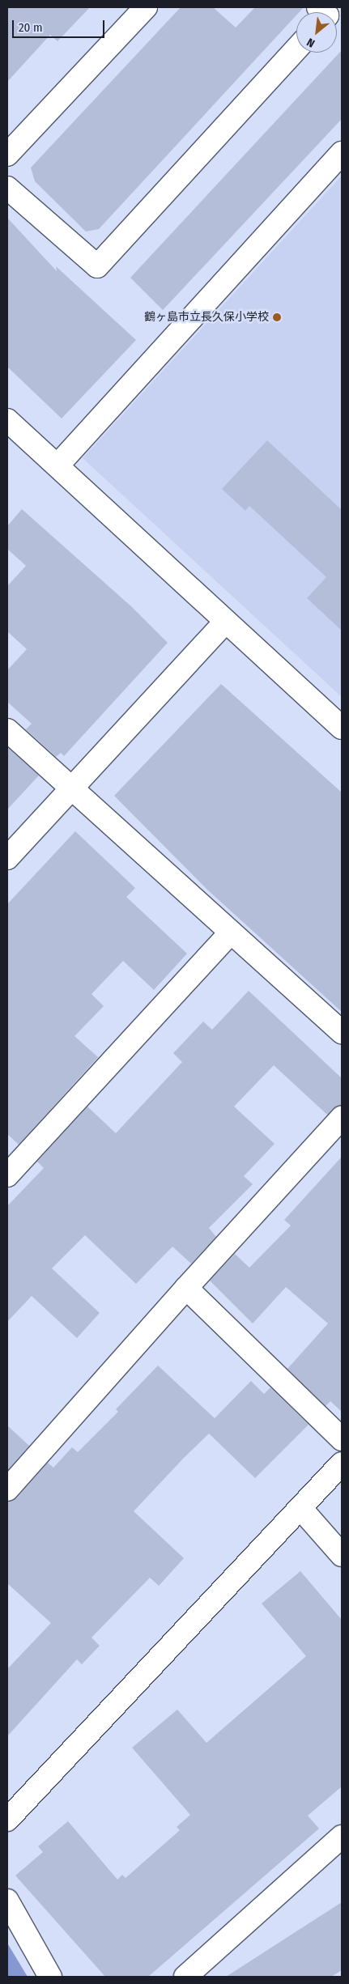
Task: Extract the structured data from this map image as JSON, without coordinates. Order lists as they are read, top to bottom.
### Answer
{
  "places": ["鶴ヶ島市立長久保小学校"],
  "scale_bar": "20 m",
  "north": "bottom left"
}
